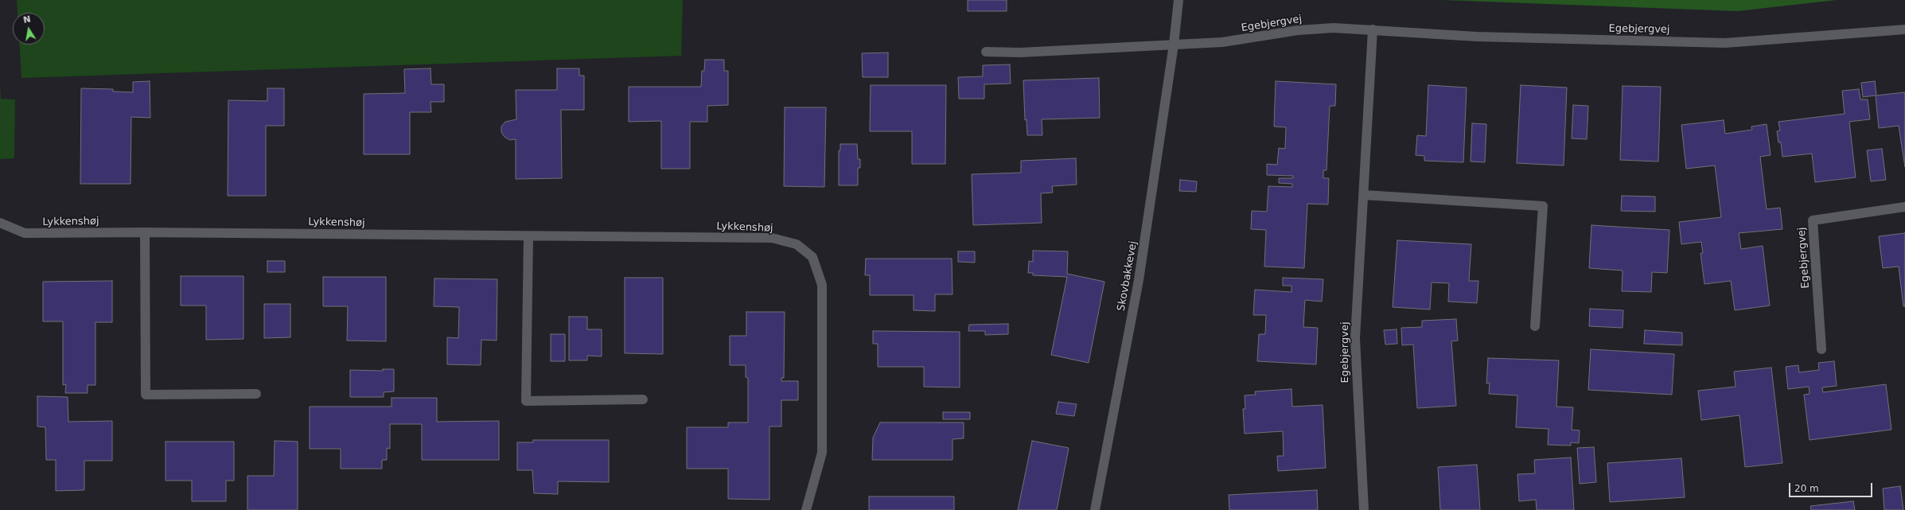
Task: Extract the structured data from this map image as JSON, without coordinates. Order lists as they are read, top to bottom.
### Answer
{
  "streets": {
    "street": ["Egebjergvej", "Lykkenshøj", "Skovbakkevej"]
  },
  "crossings": [
    ["Egebjergvej", "Skovbakkevej"]
  ],
  "scale_bar": "20 m",
  "north": "top"
}
